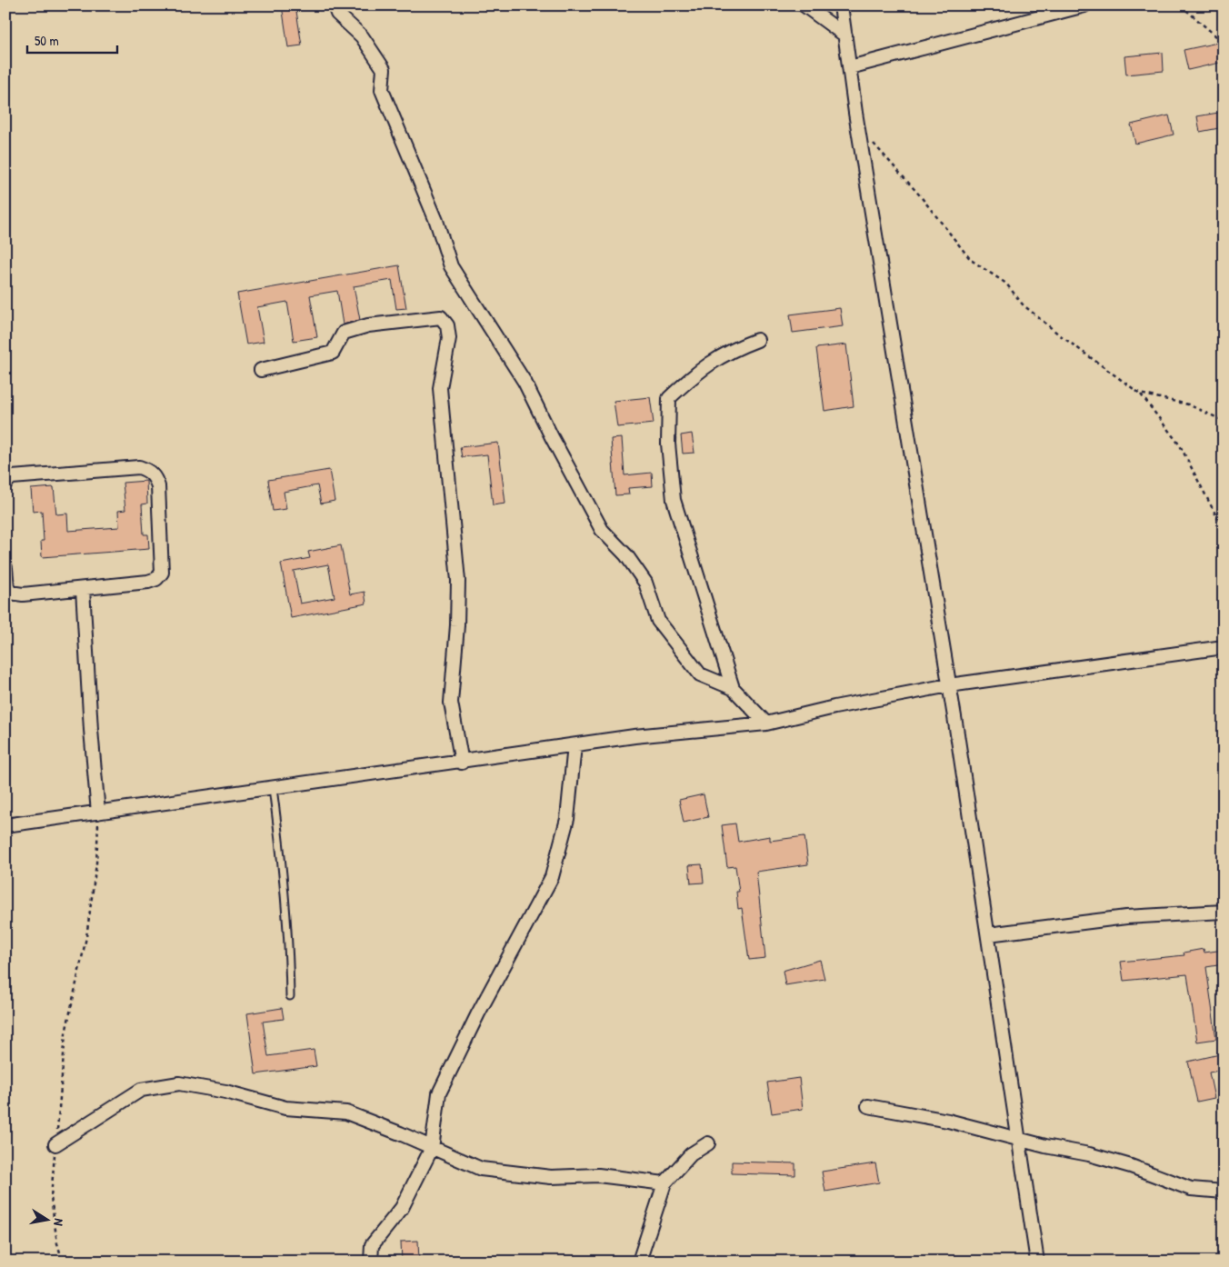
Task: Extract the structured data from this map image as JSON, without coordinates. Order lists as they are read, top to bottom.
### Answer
{
  "scale_bar": "50 m",
  "north": "right"
}
